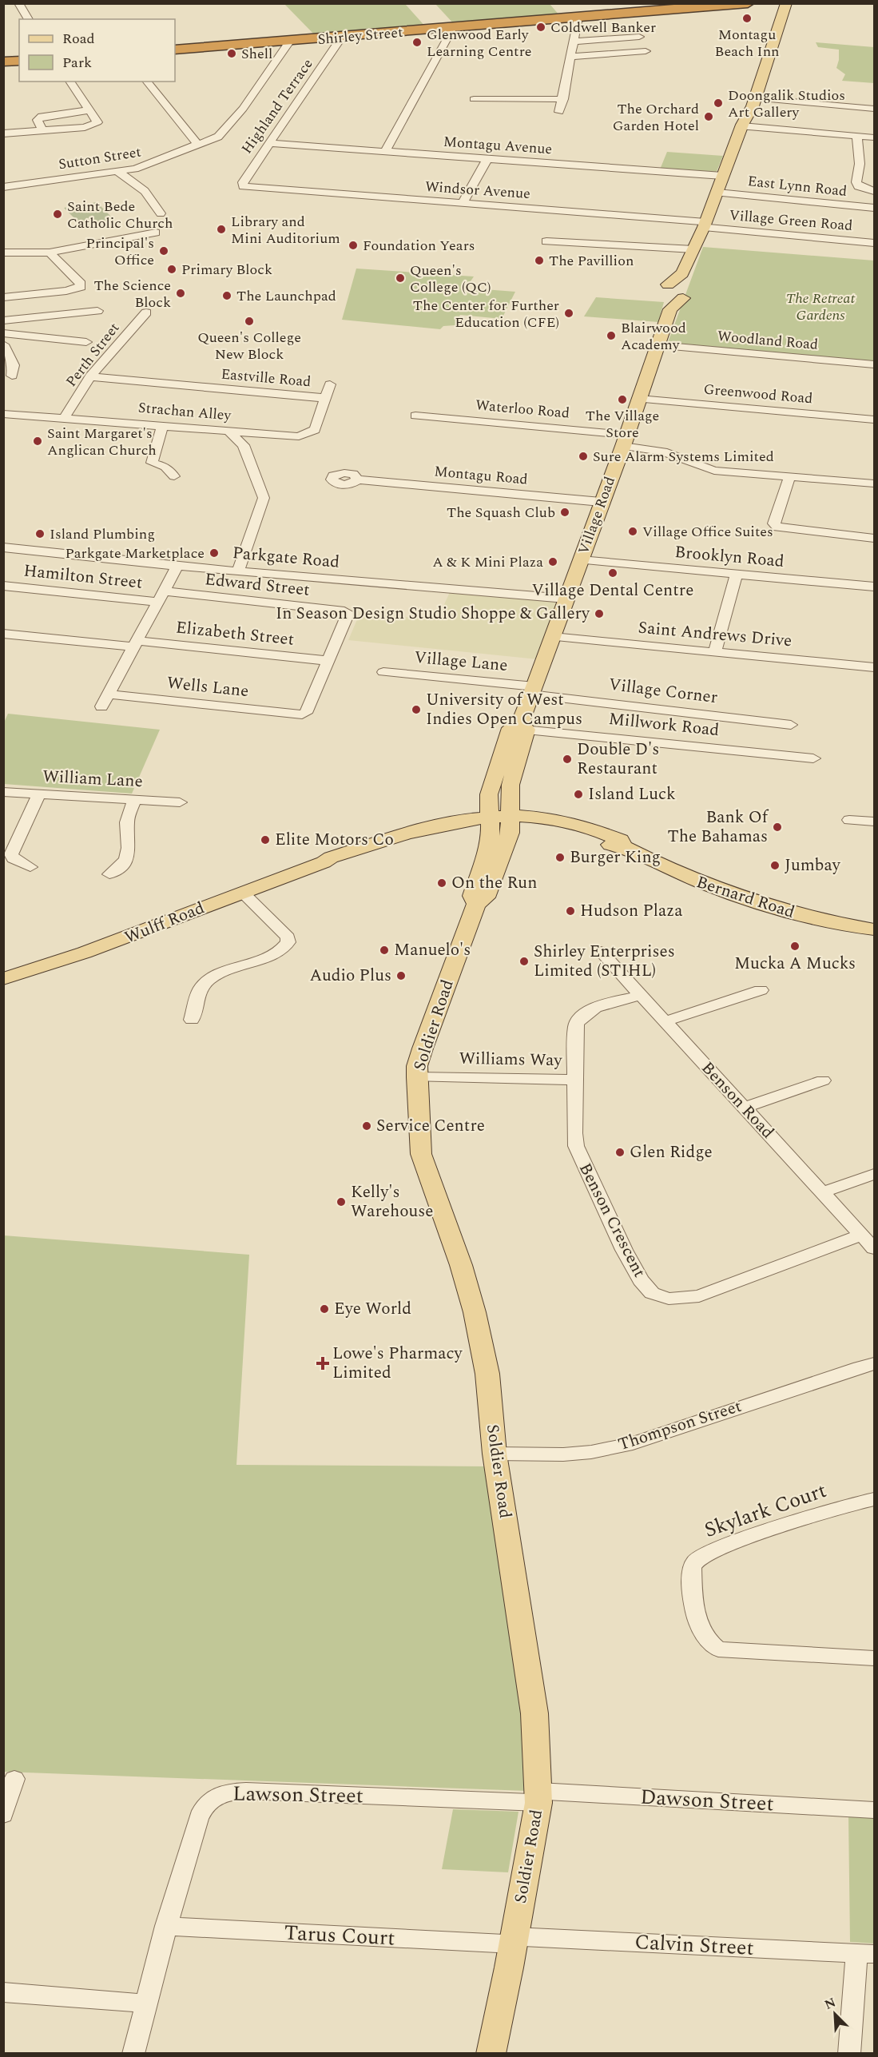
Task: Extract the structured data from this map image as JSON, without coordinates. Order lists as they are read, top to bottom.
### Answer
{
  "streets": {
    "highway": ["Shirley Street"],
    "main road": [
      "Village Road",
      "Bernard Road",
      "Wulff Road",
      "Soldier Road"
    ],
    "street": [
      "Highland Terrace",
      "Montagu Avenue",
      "Sutton Street",
      "East Lynn Road",
      "Windsor Avenue",
      "Village Green Road",
      "Woodland Road",
      "Perth Street",
      "Eastville Road",
      "Greenwood Road",
      "Waterloo Road",
      "Strachan Alley",
      "Montagu Road",
      "Brooklyn Road",
      "Parkgate Road",
      "Hamilton Street",
      "Edward Street",
      "Elizabeth Street",
      "Saint Andrews Drive",
      "Village Lane",
      "Wells Lane",
      "Village Corner",
      "Millwork Road",
      "William Lane",
      "Williams Way",
      "Benson Road",
      "Benson Crescent",
      "Thompson Street",
      "Skylark Court",
      "Lawson Street",
      "Dawson Street",
      "Tarus Court",
      "Calvin Street"
    ]
  },
  "crossings": [
    ["Shirley Street", "Highland Terrace"],
    ["Shirley Street", "Sutton Street"],
    ["Highland Terrace", "Montagu Avenue"],
    ["Highland Terrace", "Windsor Avenue"],
    ["Windsor Avenue", "Village Green Road"],
    ["Woodland Road", "Village Road"],
    ["Perth Street", "Eastville Road"],
    ["Perth Street", "Strachan Alley"],
    ["Eastville Road", "Strachan Alley"],
    ["Greenwood Road", "Village Road"],
    ["Waterloo Road", "Village Road"],
    ["Montagu Road", "Village Road"],
    ["Village Road", "Brooklyn Road"],
    ["Village Road", "Parkgate Road"],
    ["Village Road", "Saint Andrews Drive"],
    ["Village Road", "Village Lane"],
    ["Village Road", "Village Corner"],
    ["Village Road", "Millwork Road"],
    ["Village Road", "Bernard Road"],
    ["Village Road", "Wulff Road"],
    ["Village Road", "Soldier Road"],
    ["Hamilton Street", "Edward Street"],
    ["Edward Street", "Elizabeth Street"],
    ["Edward Street", "Wells Lane"],
    ["Elizabeth Street", "Wells Lane"],
    ["Village Lane", "Village Corner"],
    ["Bernard Road", "Wulff Road"],
    ["Bernard Road", "Soldier Road"],
    ["Wulff Road", "Soldier Road"],
    ["Soldier Road", "Williams Way"],
    ["Soldier Road", "Thompson Street"],
    ["Soldier Road", "Lawson Street"],
    ["Soldier Road", "Dawson Street"],
    ["Soldier Road", "Tarus Court"],
    ["Soldier Road", "Calvin Street"],
    ["Williams Way", "Benson Crescent"],
    ["Benson Road", "Benson Crescent"],
    ["Lawson Street", "Dawson Street"],
    ["Lawson Street", "Tarus Court"],
    ["Tarus Court", "Calvin Street"]
  ],
  "parks": ["The Retreat Gardens"],
  "places": {
    "other": [
      "Montagu Beach Inn",
      "Coldwell Banker",
      "Glenwood Early Learning Centre",
      "Shell",
      "Doongalik Studios Art Gallery",
      "The Orchard Garden Hotel",
      "Saint Bede Catholic Church",
      "Library and Mini Auditorium",
      "Foundation Years",
      "Principal's Office",
      "The Pavillion",
      "Primary Block",
      "Queen's College (QC)",
      "The Science Block",
      "The Launchpad",
      "The Center for Further Education (CFE)",
      "Queen's College New Block",
      "Blairwood Academy",
      "The Village Store",
      "Saint Margaret's Anglican Church",
      "Sure Alarm Systems Limited",
      "The Squash Club",
      "Village Office Suites",
      "Island Plumbing",
      "Parkgate Marketplace",
      "A & K Mini Plaza",
      "Village Dental Centre",
      "In Season Design Studio Shoppe & Gallery",
      "University of West Indies Open Campus",
      "Double D's Restaurant",
      "Island Luck",
      "Bank Of The Bahamas",
      "Elite Motors Co",
      "Burger King",
      "Jumbay",
      "On the Run",
      "Hudson Plaza",
      "Mucka A Mucks",
      "Manuelo's",
      "Shirley Enterprises Limited (STIHL)",
      "Audio Plus",
      "Service Centre",
      "Glen Ridge",
      "Kelly's Warehouse",
      "Eye World"
    ],
    "health": ["Lowe's Pharmacy Limited"]
  },
  "legend": ["Road", "Park"],
  "north": "top left"
}
